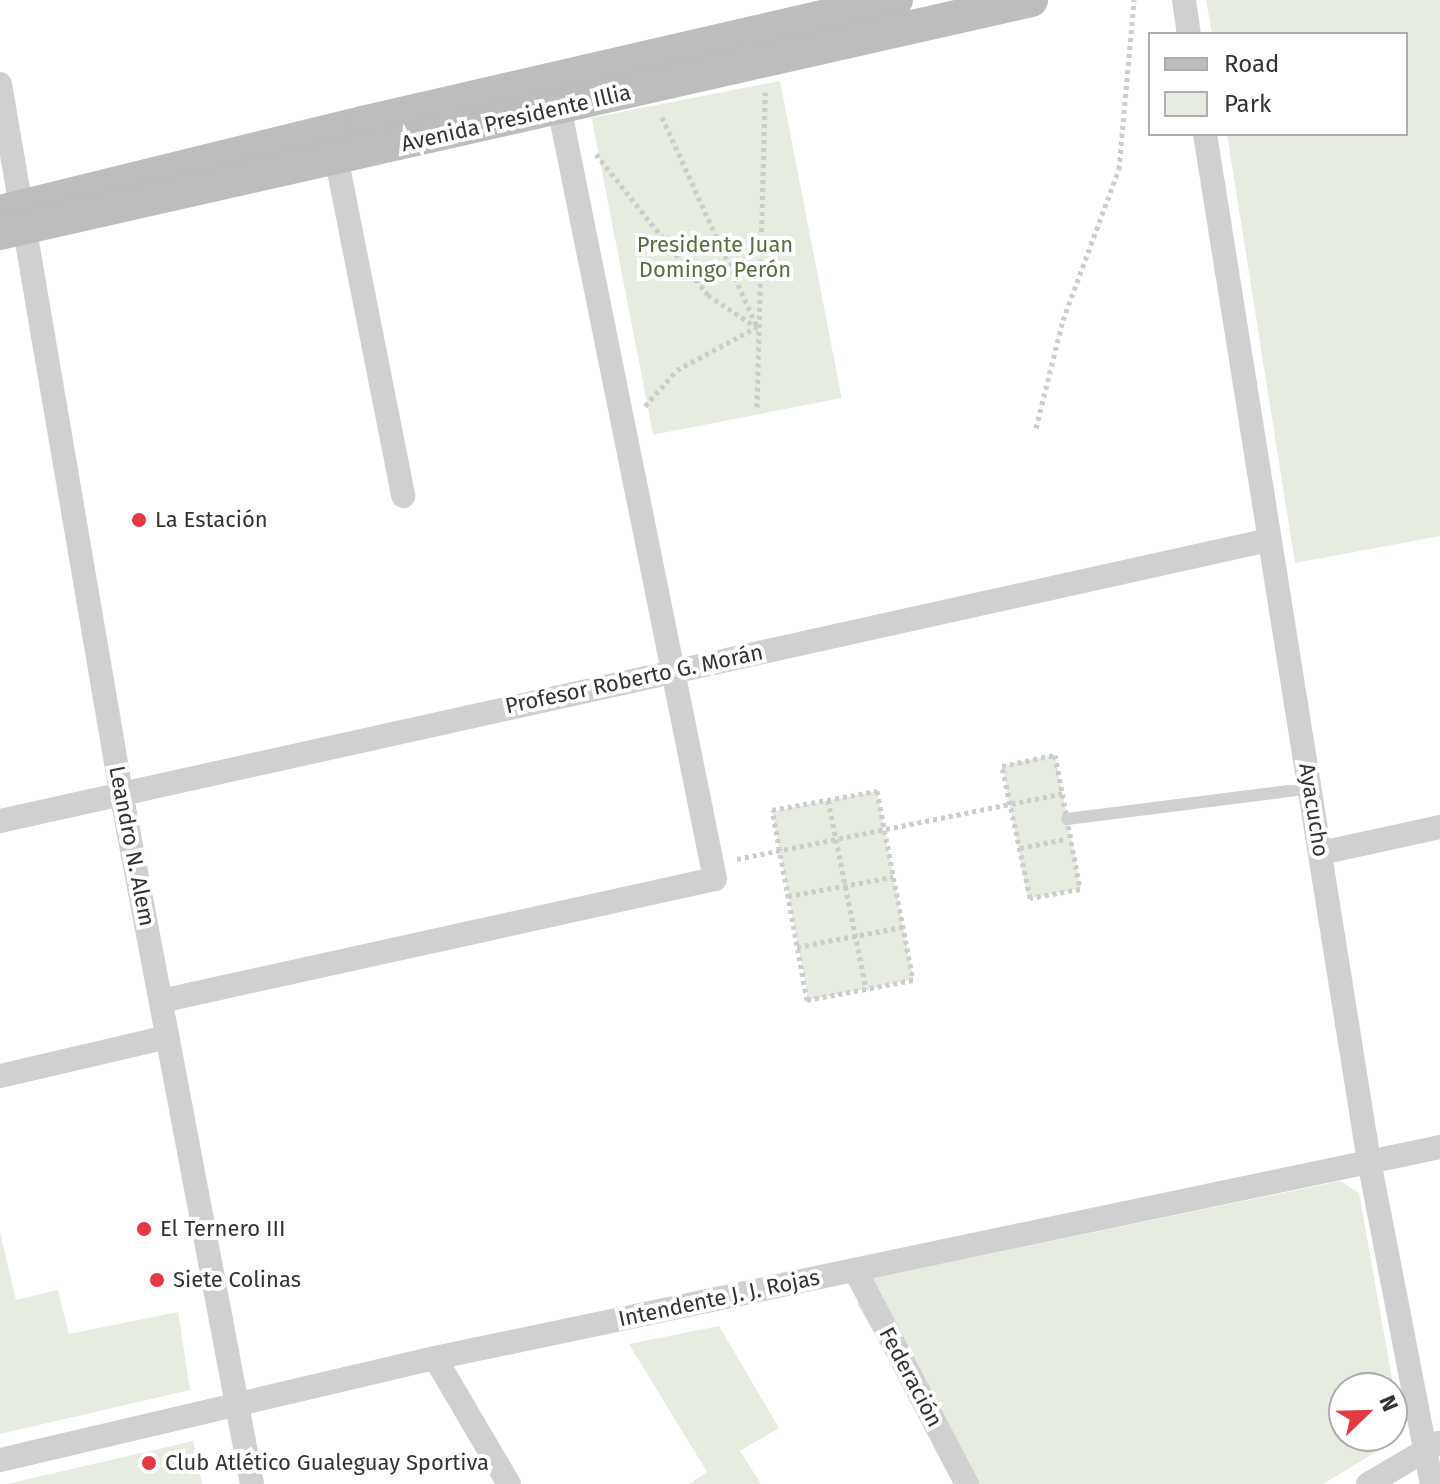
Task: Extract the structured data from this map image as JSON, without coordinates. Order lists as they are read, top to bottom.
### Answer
{
  "streets": {
    "main road": ["Avenida Presidente Illia"],
    "street": [
      "Profesor Roberto G. Morán",
      "Ayacucho",
      "Leandro N. Alem",
      "Intendente J. J. Rojas",
      "Federación"
    ]
  },
  "crossings": [
    ["Avenida Presidente Illia", "Leandro N. Alem"],
    ["Profesor Roberto G. Morán", "Ayacucho"],
    ["Profesor Roberto G. Morán", "Leandro N. Alem"],
    ["Ayacucho", "Intendente J. J. Rojas"],
    ["Leandro N. Alem", "Intendente J. J. Rojas"],
    ["Intendente J. J. Rojas", "Federación"]
  ],
  "parks": ["Presidente Juan Domingo Perón"],
  "places": [
    "La Estación",
    "El Ternero III",
    "Siete Colinas",
    "Club Atlético Gualeguay Sportiva"
  ],
  "legend": ["Road", "Park"],
  "north": "top right"
}
